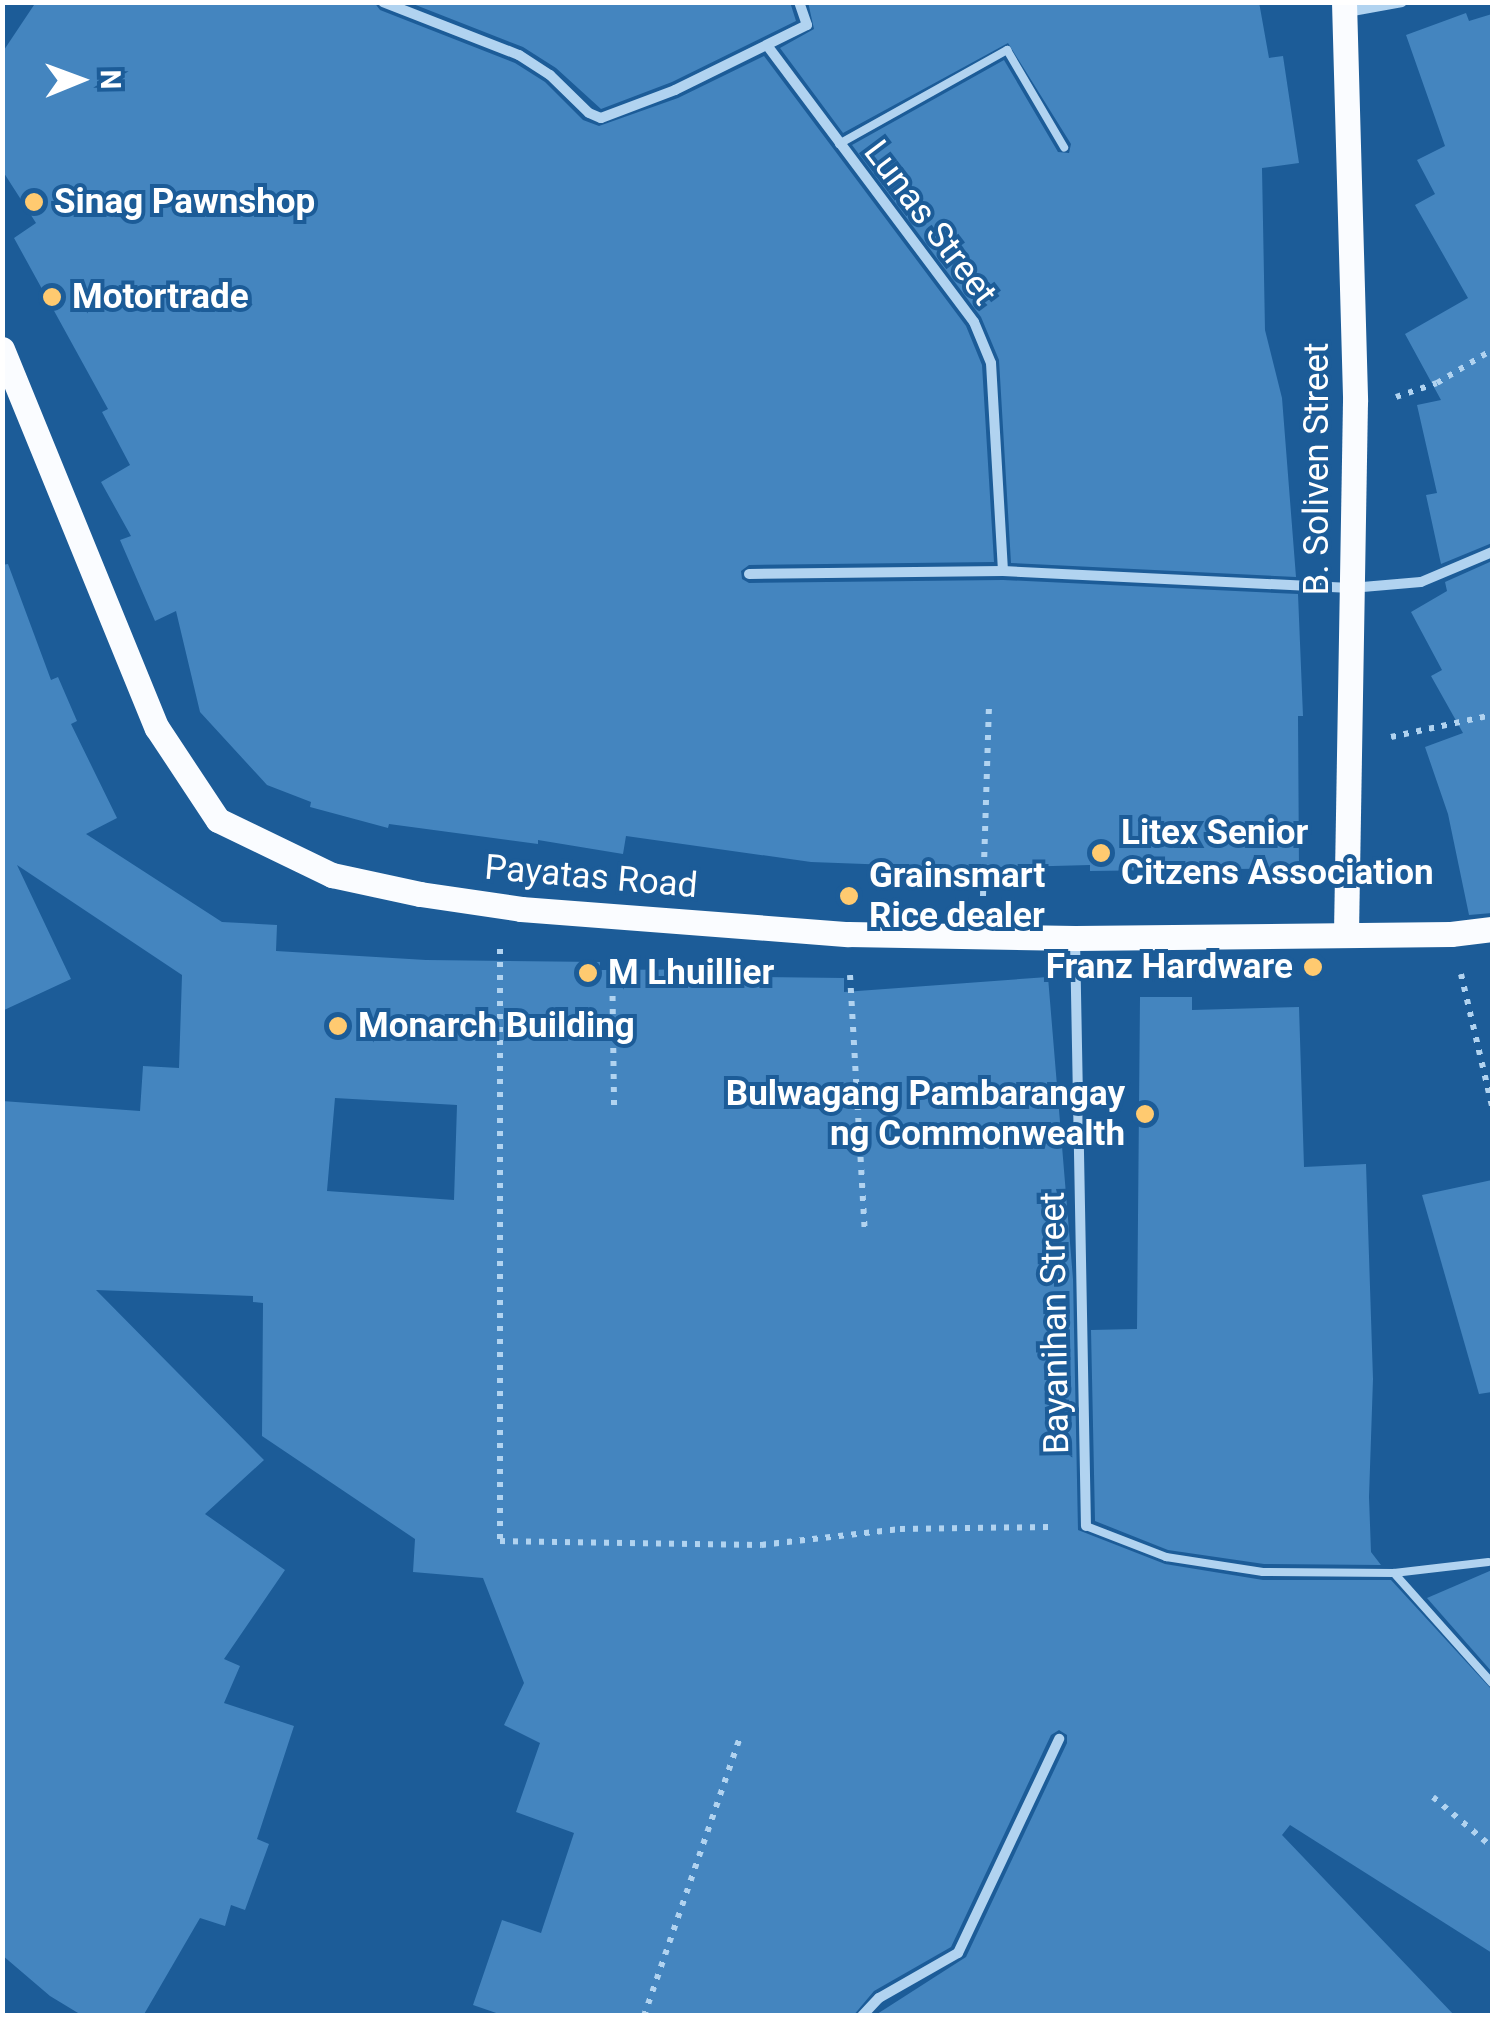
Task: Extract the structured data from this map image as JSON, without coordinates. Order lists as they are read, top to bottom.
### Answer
{
  "streets": {
    "main road": ["B. Soliven Street", "Payatas Road"],
    "street": ["Lunas Street", "Bayanihan Street"]
  },
  "crossings": [
    ["B. Soliven Street", "Payatas Road"],
    ["Payatas Road", "Bayanihan Street"]
  ],
  "places": [
    "Sinag Pawnshop",
    "Motortrade",
    "Litex Senior Citzens Association",
    "Grainsmart Rice dealer",
    "Franz Hardware",
    "M Lhuillier",
    "Monarch Building",
    "Bulwagang Pambarangay ng Commonwealth"
  ],
  "north": "right"
}
